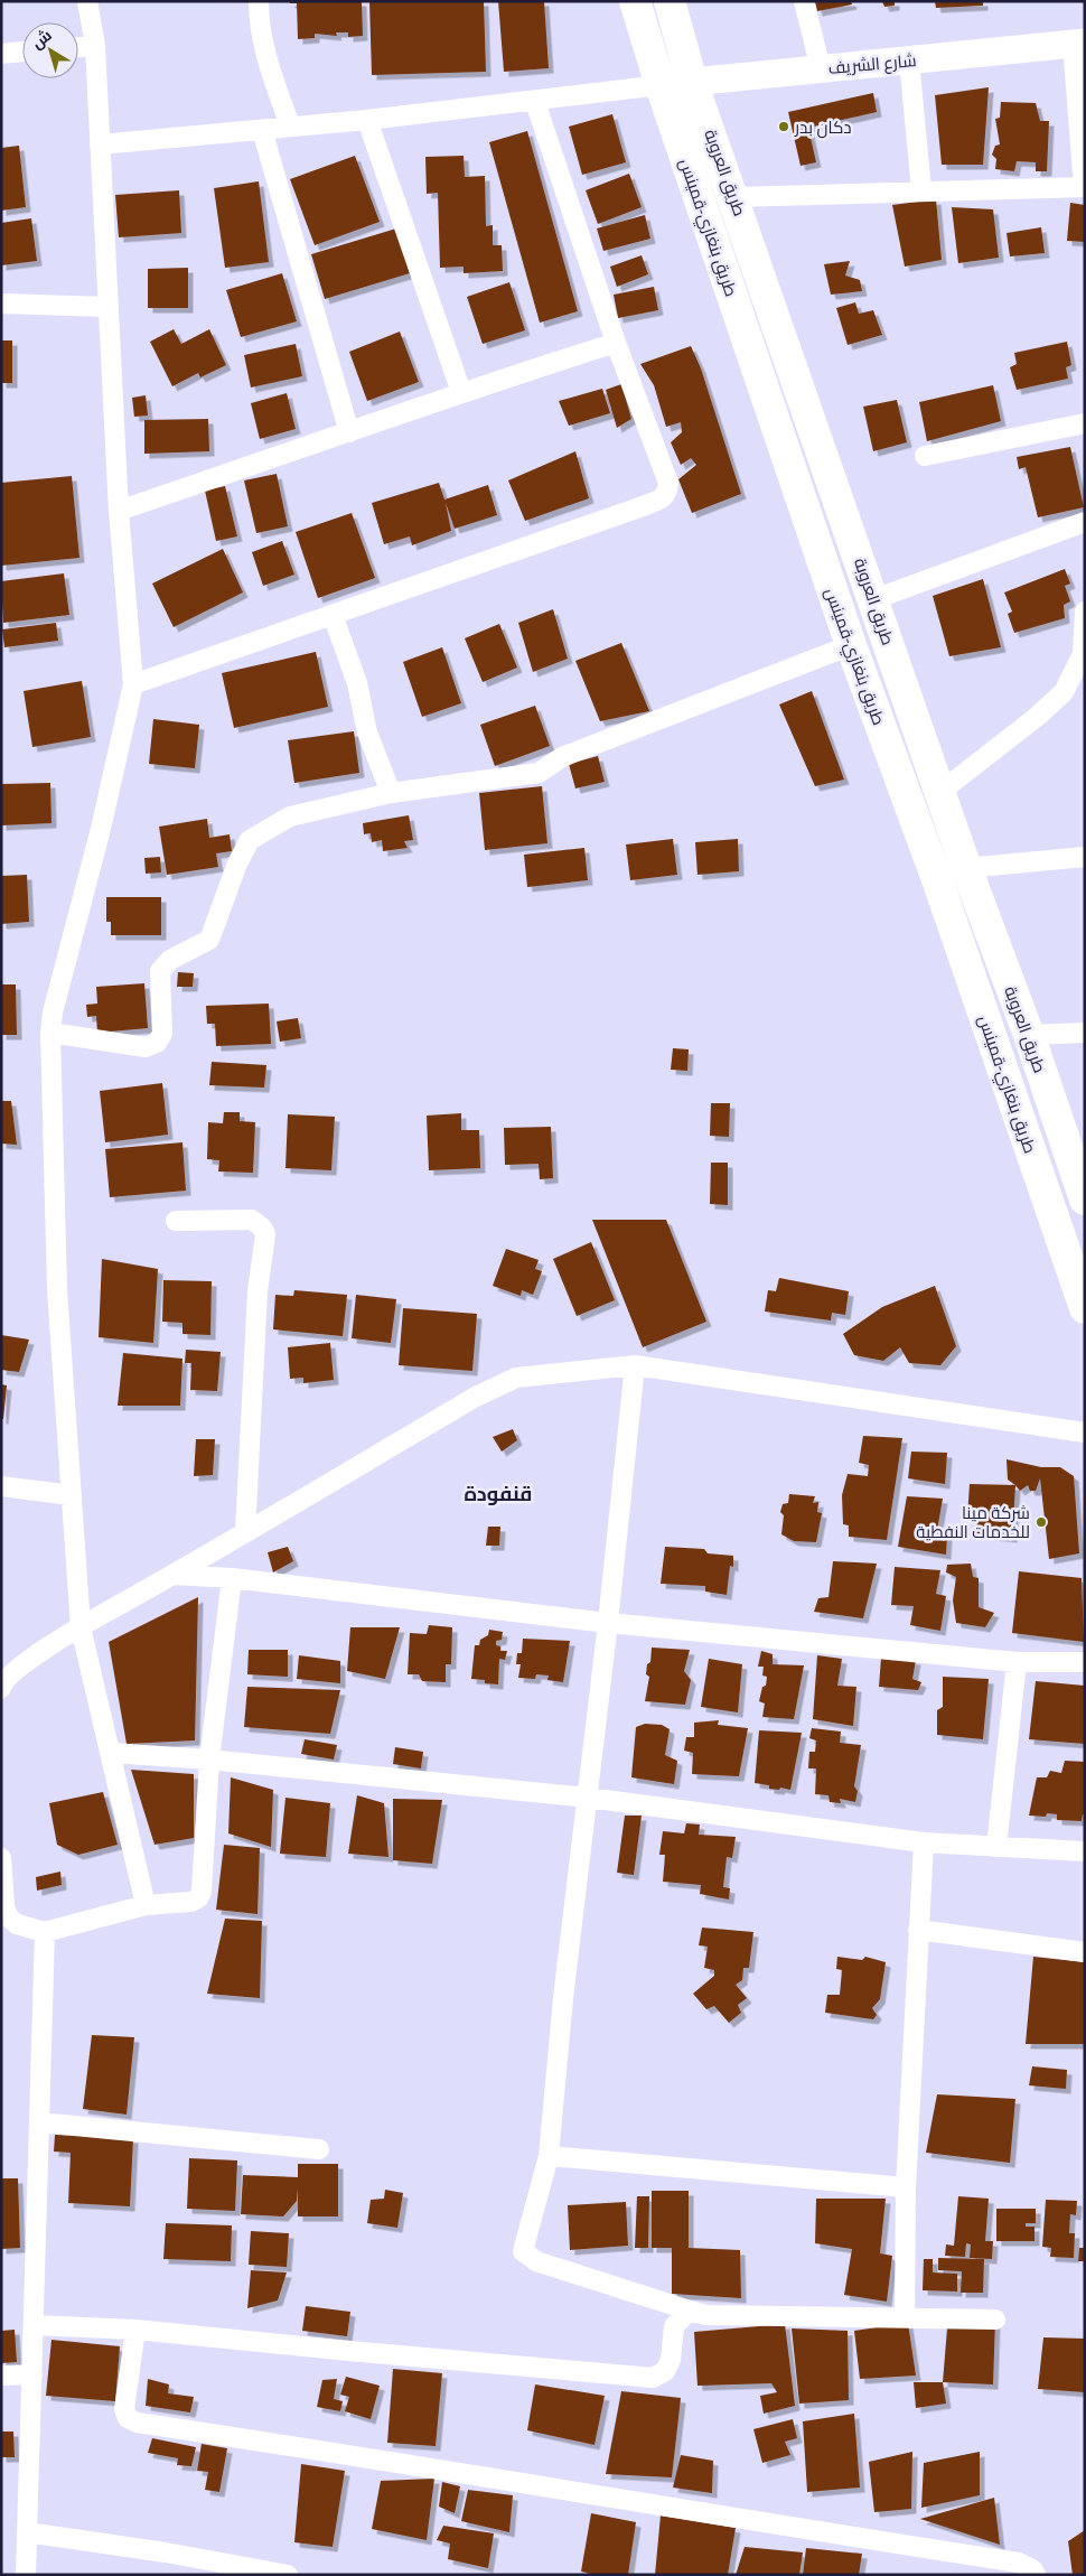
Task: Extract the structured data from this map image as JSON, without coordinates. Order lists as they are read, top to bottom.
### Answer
{
  "streets": {
    "main road": ["شارع الشريف", "طريق العروبة", "طريق بنغازي-قمينس"]
  },
  "crossings": [
    ["شارع الشريف", "طريق العروبة"],
    ["شارع الشريف", "طريق بنغازي-قمينس"]
  ],
  "districts": ["قنفودة"],
  "places": ["دكان بدر", "شركة مينا للخدمات النفطية"],
  "north": "top left"
}
